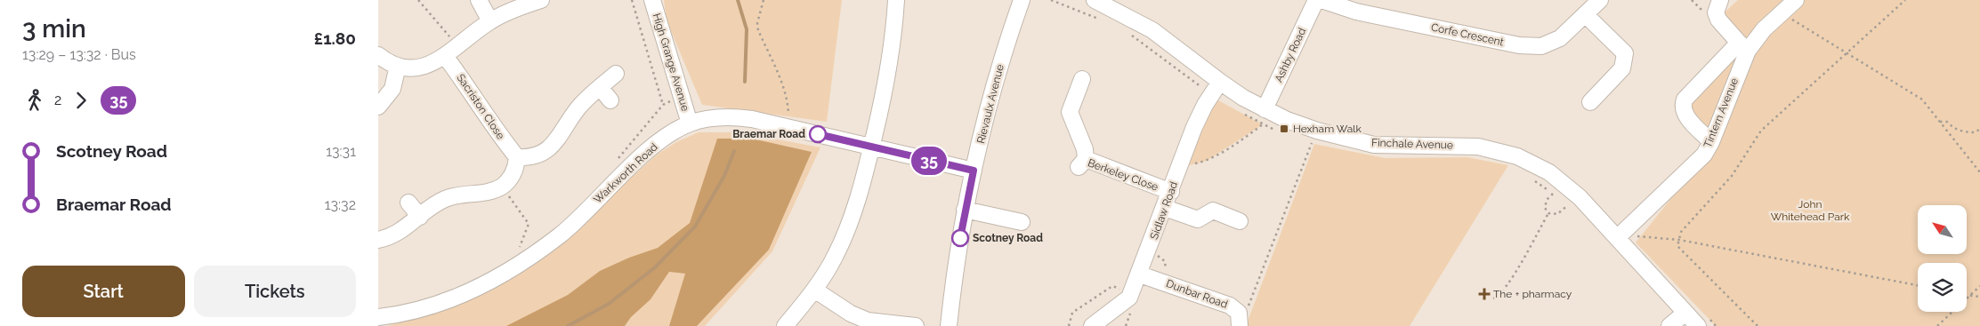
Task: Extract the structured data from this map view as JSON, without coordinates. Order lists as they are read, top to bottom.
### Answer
{
  "streets": {
    "street": [
      "Corfe Crescent",
      "Ashby Road",
      "High Grange Avenue",
      "Rievaulx Avenue",
      "Sacriston Close",
      "Tintern Avenue",
      "Finchale Avenue",
      "Warkworth Road",
      "Berkeley Close",
      "Sidlaw Road",
      "Dunbar Road"
    ]
  },
  "crossings": [
    ["Ashby Road", "Finchale Avenue"],
    ["High Grange Avenue", "Warkworth Road"],
    ["Rievaulx Avenue", "Warkworth Road"],
    ["Tintern Avenue", "Finchale Avenue"],
    ["Finchale Avenue", "Sidlaw Road"],
    ["Berkeley Close", "Sidlaw Road"],
    ["Sidlaw Road", "Dunbar Road"]
  ],
  "parks": ["John Whitehead Park"],
  "places": {
    "transit": ["Hexham Walk"],
    "other": ["Braemar Road", "Scotney Road"],
    "health": ["The + pharmacy"]
  },
  "lines": ["bus line 35"],
  "north": "top left",
  "page": {
    "heading": ["3 min", "13:29 – 13:32 · Bus", "£1.80"],
    "on_map": "35",
    "legs": ["2", "35"],
    "list": [
      {
        "name": "Scotney Road",
        "value": "13:31"
      },
      {
        "name": "Braemar Road",
        "value": "13:32"
      }
    ],
    "buttons": ["Start", "Tickets"]
  }
}
